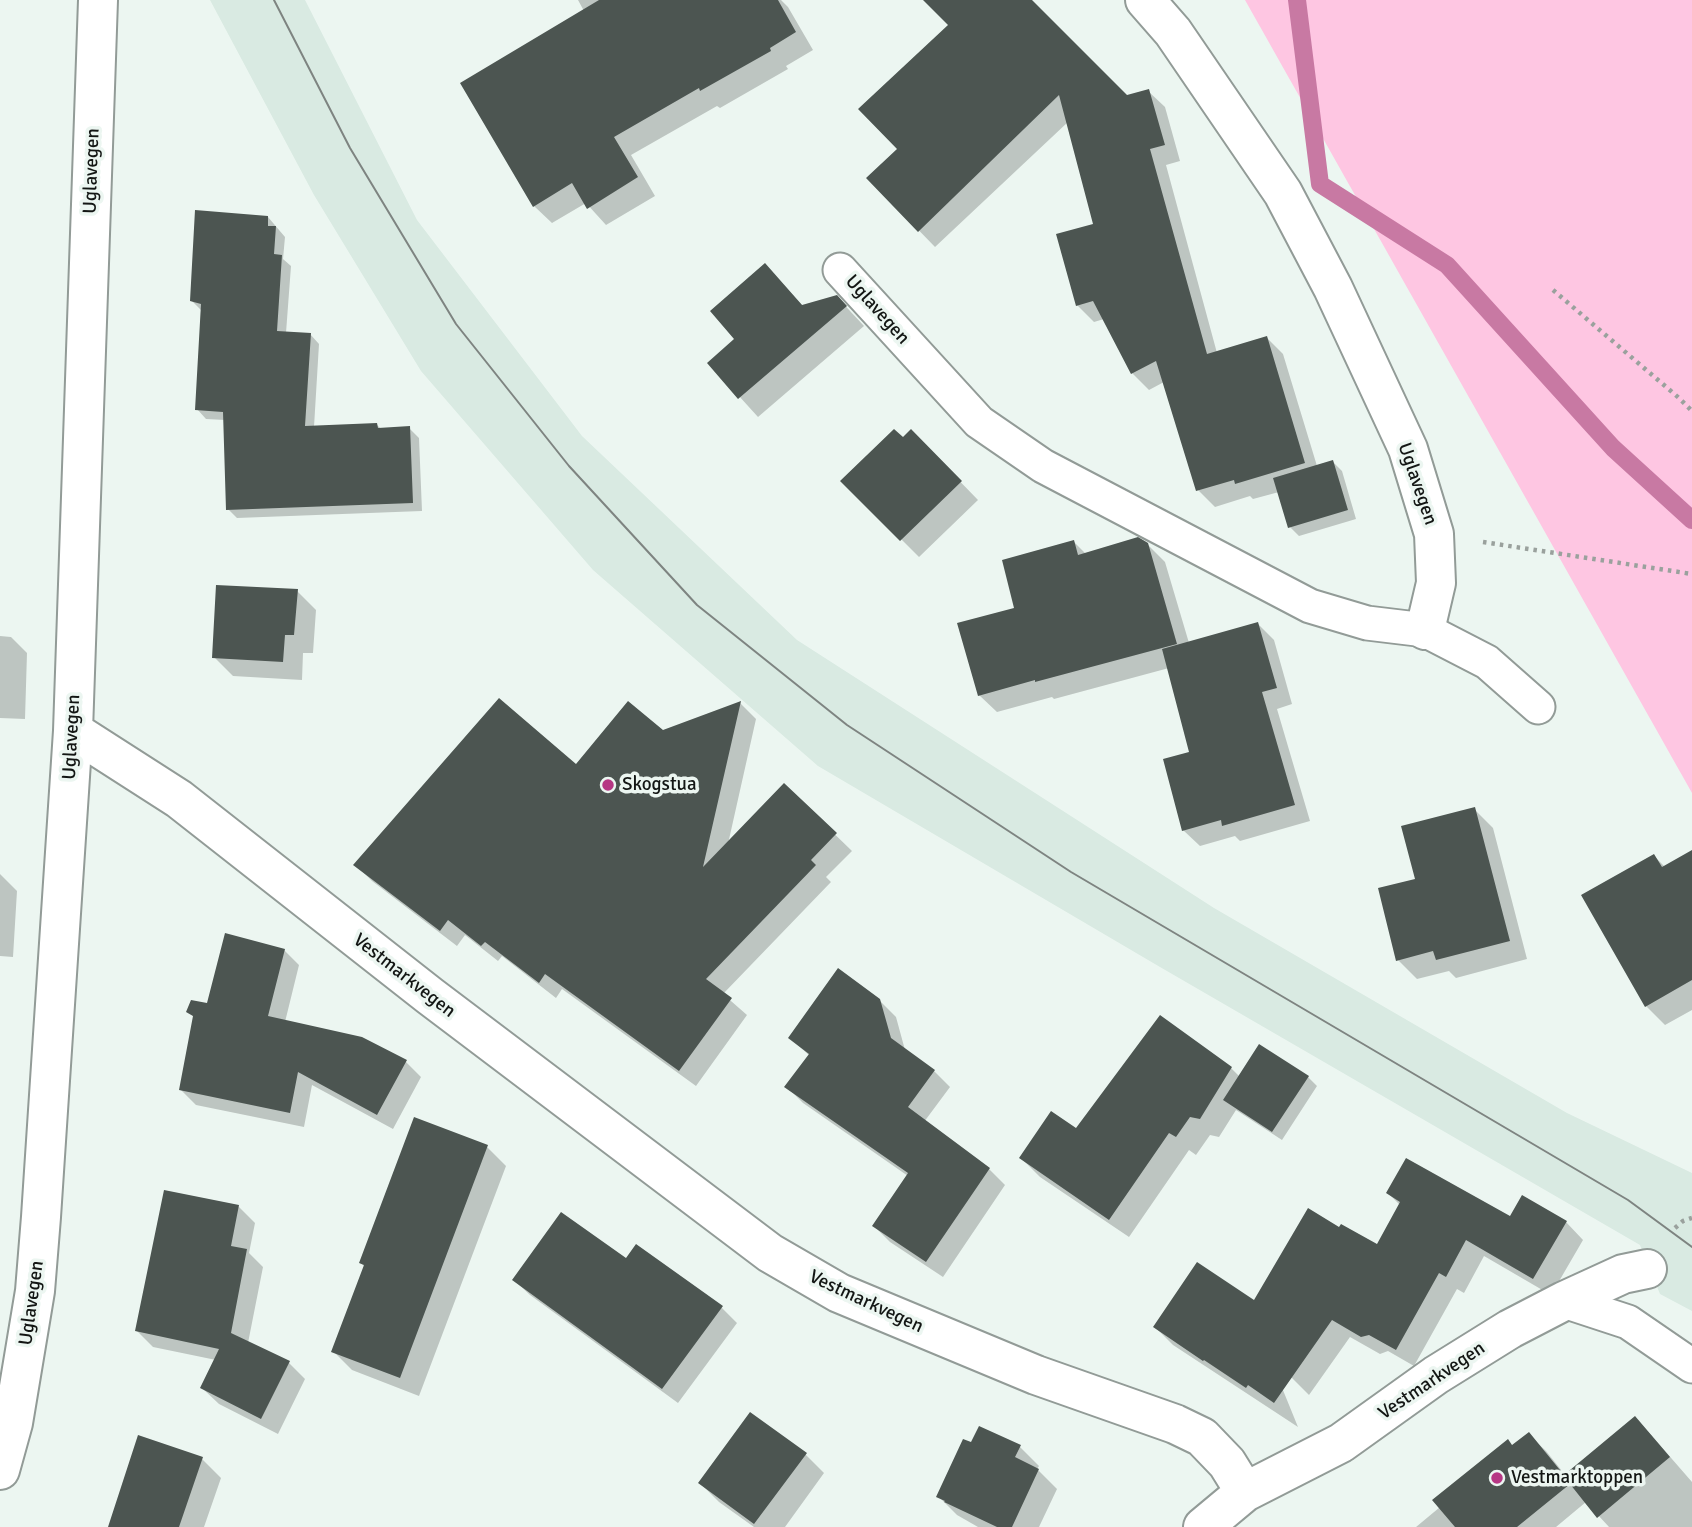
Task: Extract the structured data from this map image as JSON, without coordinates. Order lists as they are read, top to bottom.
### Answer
{
  "streets": {
    "street": ["Uglavegen", "Vestmarkvegen"]
  },
  "crossings": [
    ["Uglavegen", "Vestmarkvegen"]
  ],
  "places": ["Skogstua", "Vestmarktoppen"]
}
